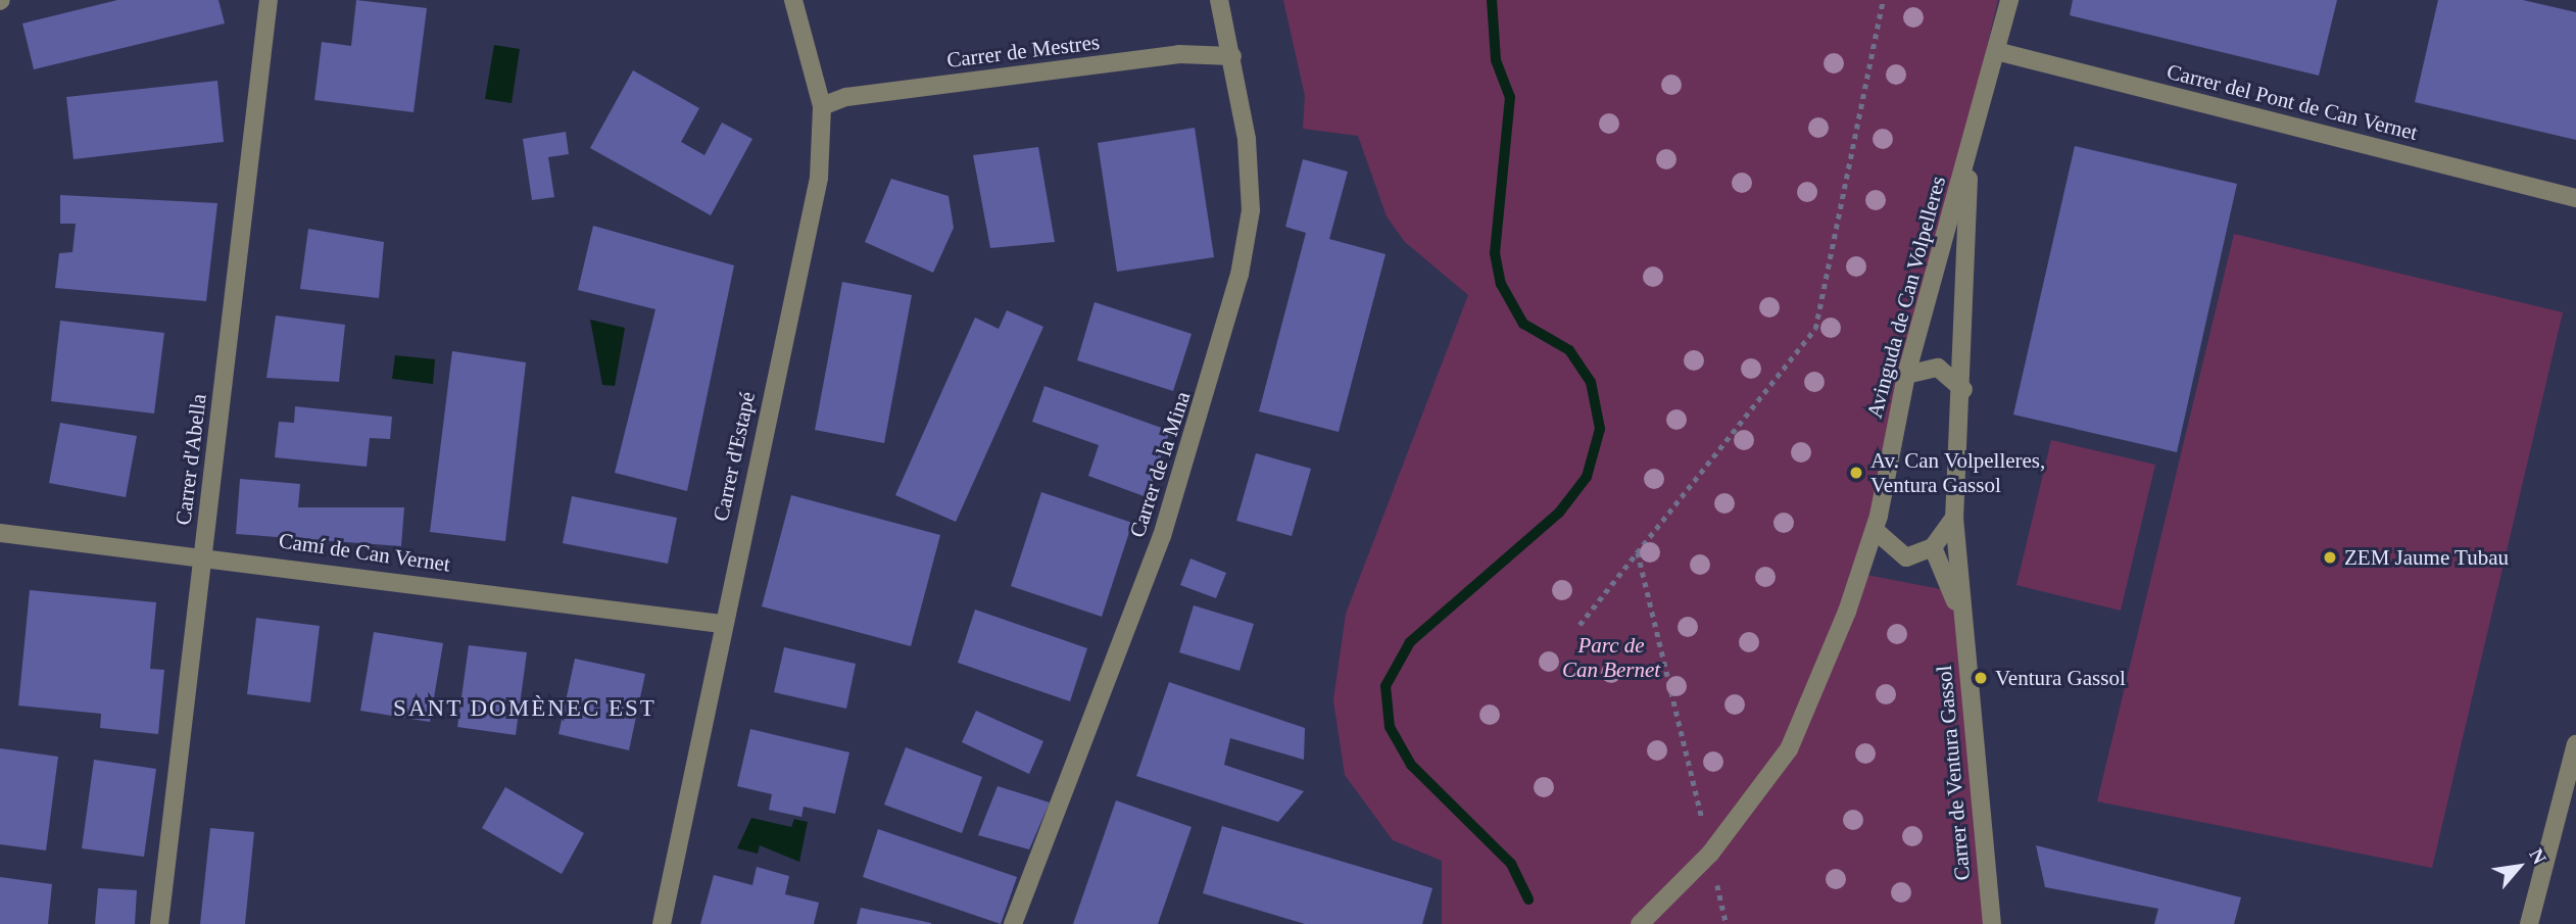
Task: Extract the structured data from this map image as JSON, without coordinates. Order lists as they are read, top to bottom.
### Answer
{
  "streets": {
    "street": [
      "Carrer de Mestres",
      "Carrer del Pont de Can Vernet",
      "Avinguda de Can Volpelleres",
      "Carrer d'Estapé",
      "Carrer d'Abella",
      "Carrer de la Mina",
      "Camí de Can Vernet",
      "Carrer de Ventura Gassol"
    ]
  },
  "crossings": [
    ["Carrer de Mestres", "Carrer d'Estapé"],
    ["Carrer de Mestres", "Carrer de la Mina"],
    ["Carrer del Pont de Can Vernet", "Avinguda de Can Volpelleres"],
    ["Avinguda de Can Volpelleres", "Carrer de Ventura Gassol"],
    ["Carrer d'Estapé", "Camí de Can Vernet"],
    ["Carrer d'Abella", "Camí de Can Vernet"]
  ],
  "districts": ["SANT DOMÈNEC EST"],
  "parks": ["Parc de Can Bernet"],
  "places": ["Av. Can Volpelleres, Ventura Gassol", "ZEM Jaume Tubau", "Ventura Gassol"],
  "north": "top right"
}
